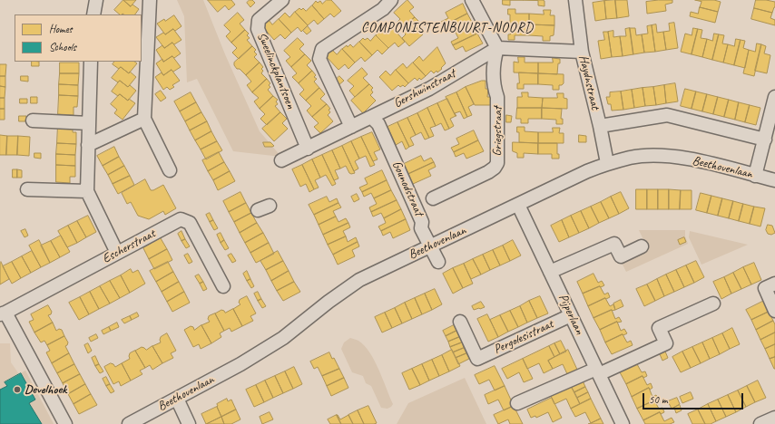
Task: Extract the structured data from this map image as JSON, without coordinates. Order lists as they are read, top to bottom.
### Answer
{
  "streets": {
    "street": [
      "Sweelinckplantsoen",
      "Haydnstraat",
      "Gershwinstraat",
      "Griegstraat",
      "Beethovenlaan",
      "Gounodstraat",
      "Escherstraat",
      "Pijperlaan",
      "Pergolesistraat"
    ]
  },
  "crossings": [
    ["Sweelinckplantsoen", "Gershwinstraat"],
    ["Haydnstraat", "Beethovenlaan"],
    ["Gershwinstraat", "Griegstraat"],
    ["Gershwinstraat", "Gounodstraat"],
    ["Beethovenlaan", "Gounodstraat"],
    ["Beethovenlaan", "Pijperlaan"],
    ["Pijperlaan", "Pergolesistraat"]
  ],
  "districts": ["COMPONISTENBUURT-NOORD"],
  "places": ["Develhoek"],
  "legend": ["Homes", "Schools"],
  "scale_bar": "50 m"
}
